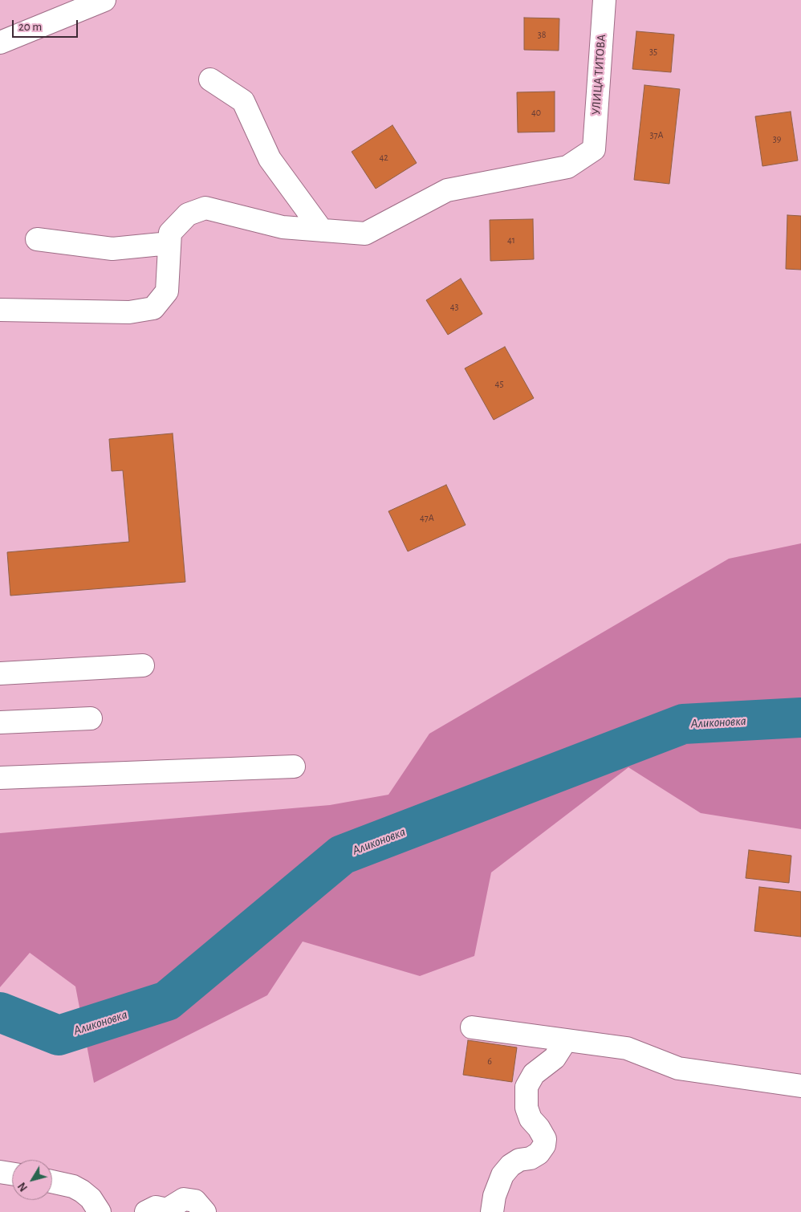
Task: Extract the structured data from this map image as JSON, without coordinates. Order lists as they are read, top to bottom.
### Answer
{
  "streets": {
    "street": ["УЛИЦА ТИТОВА"]
  },
  "water": ["Аликоновка"],
  "house_numbers": [
    "38",
    "35",
    "40",
    "37А",
    "39",
    "42",
    "41",
    "43",
    "45",
    "47А",
    "6"
  ],
  "scale_bar": "20 m",
  "north": "bottom left"
}
